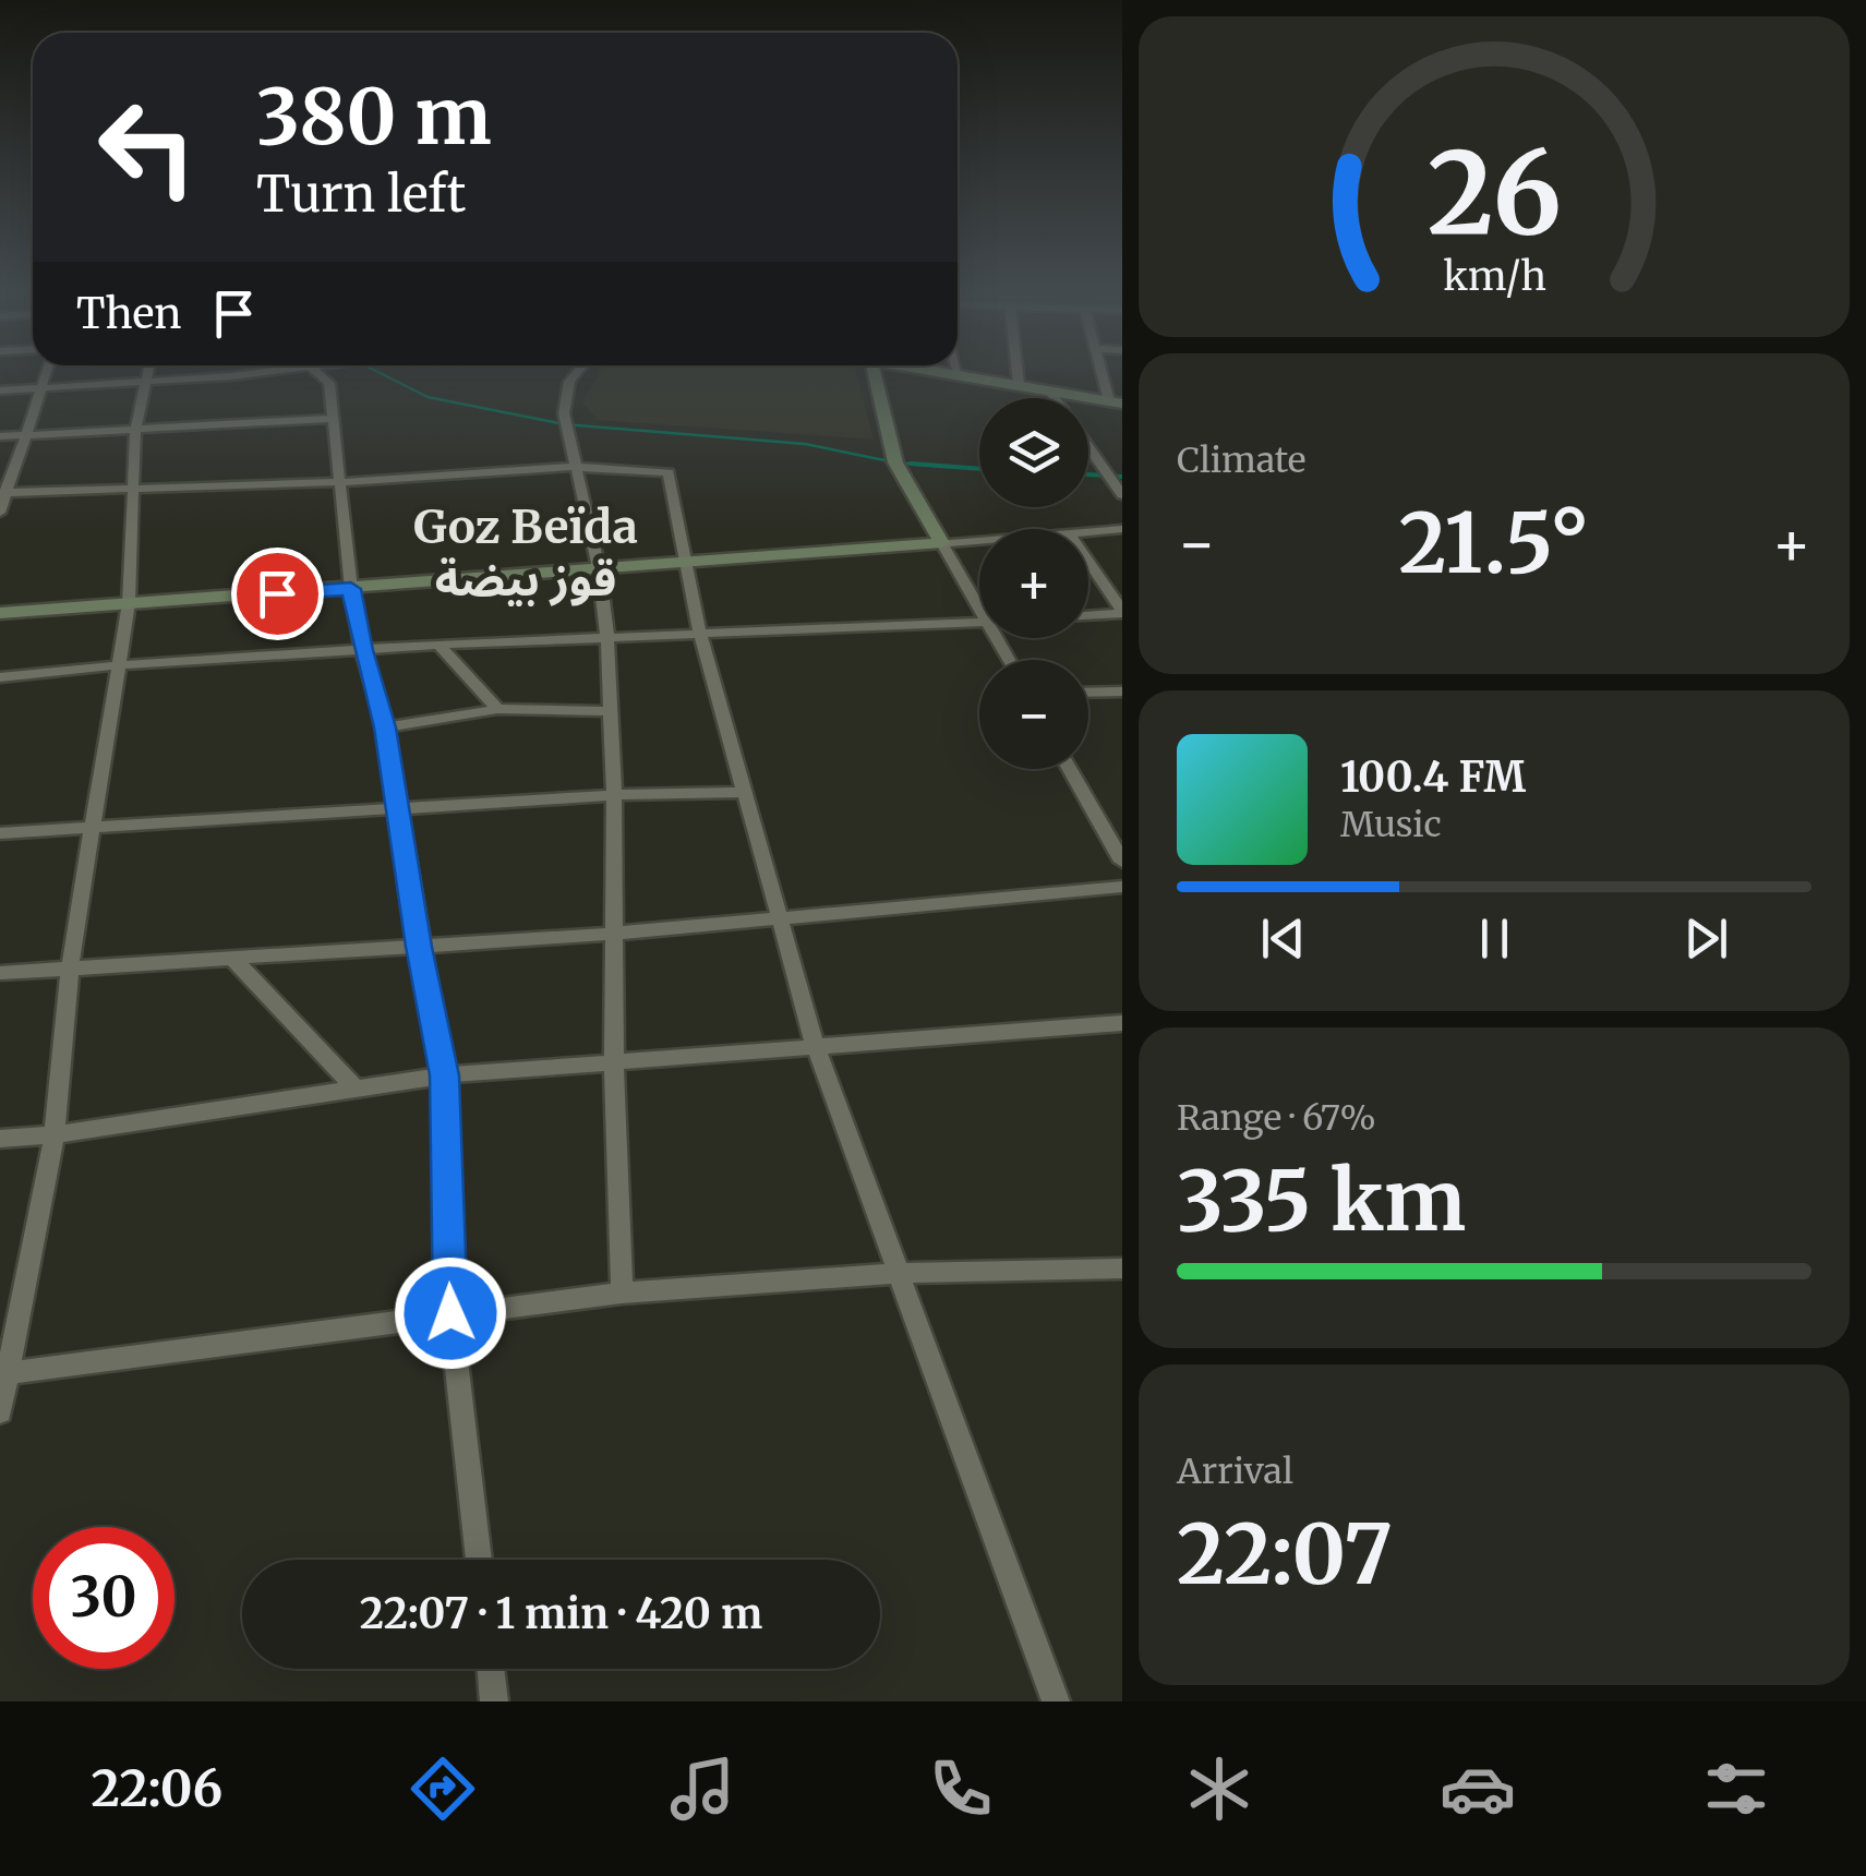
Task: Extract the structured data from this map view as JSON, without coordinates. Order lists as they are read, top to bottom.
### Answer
{
  "districts": ["Goz Beïda قوز بيضة"],
  "page": {
    "turn": ["380 m", "Turn left"],
    "then": "Then",
    "tile": [
      "Climate",
      ["Range · 67%", "335 km"],
      ["Arrival", "22:07"]
    ],
    "map_buttons": ["+", "−"],
    "heat": ["−", "21.5°", "+"],
    "song": ["100.4 FM", "Music"],
    "limit": "30",
    "trip": "22:07 · 1 min · 420 m",
    "tabs": "22:06",
    "gauge": ["26", "km/h"]
  }
}
